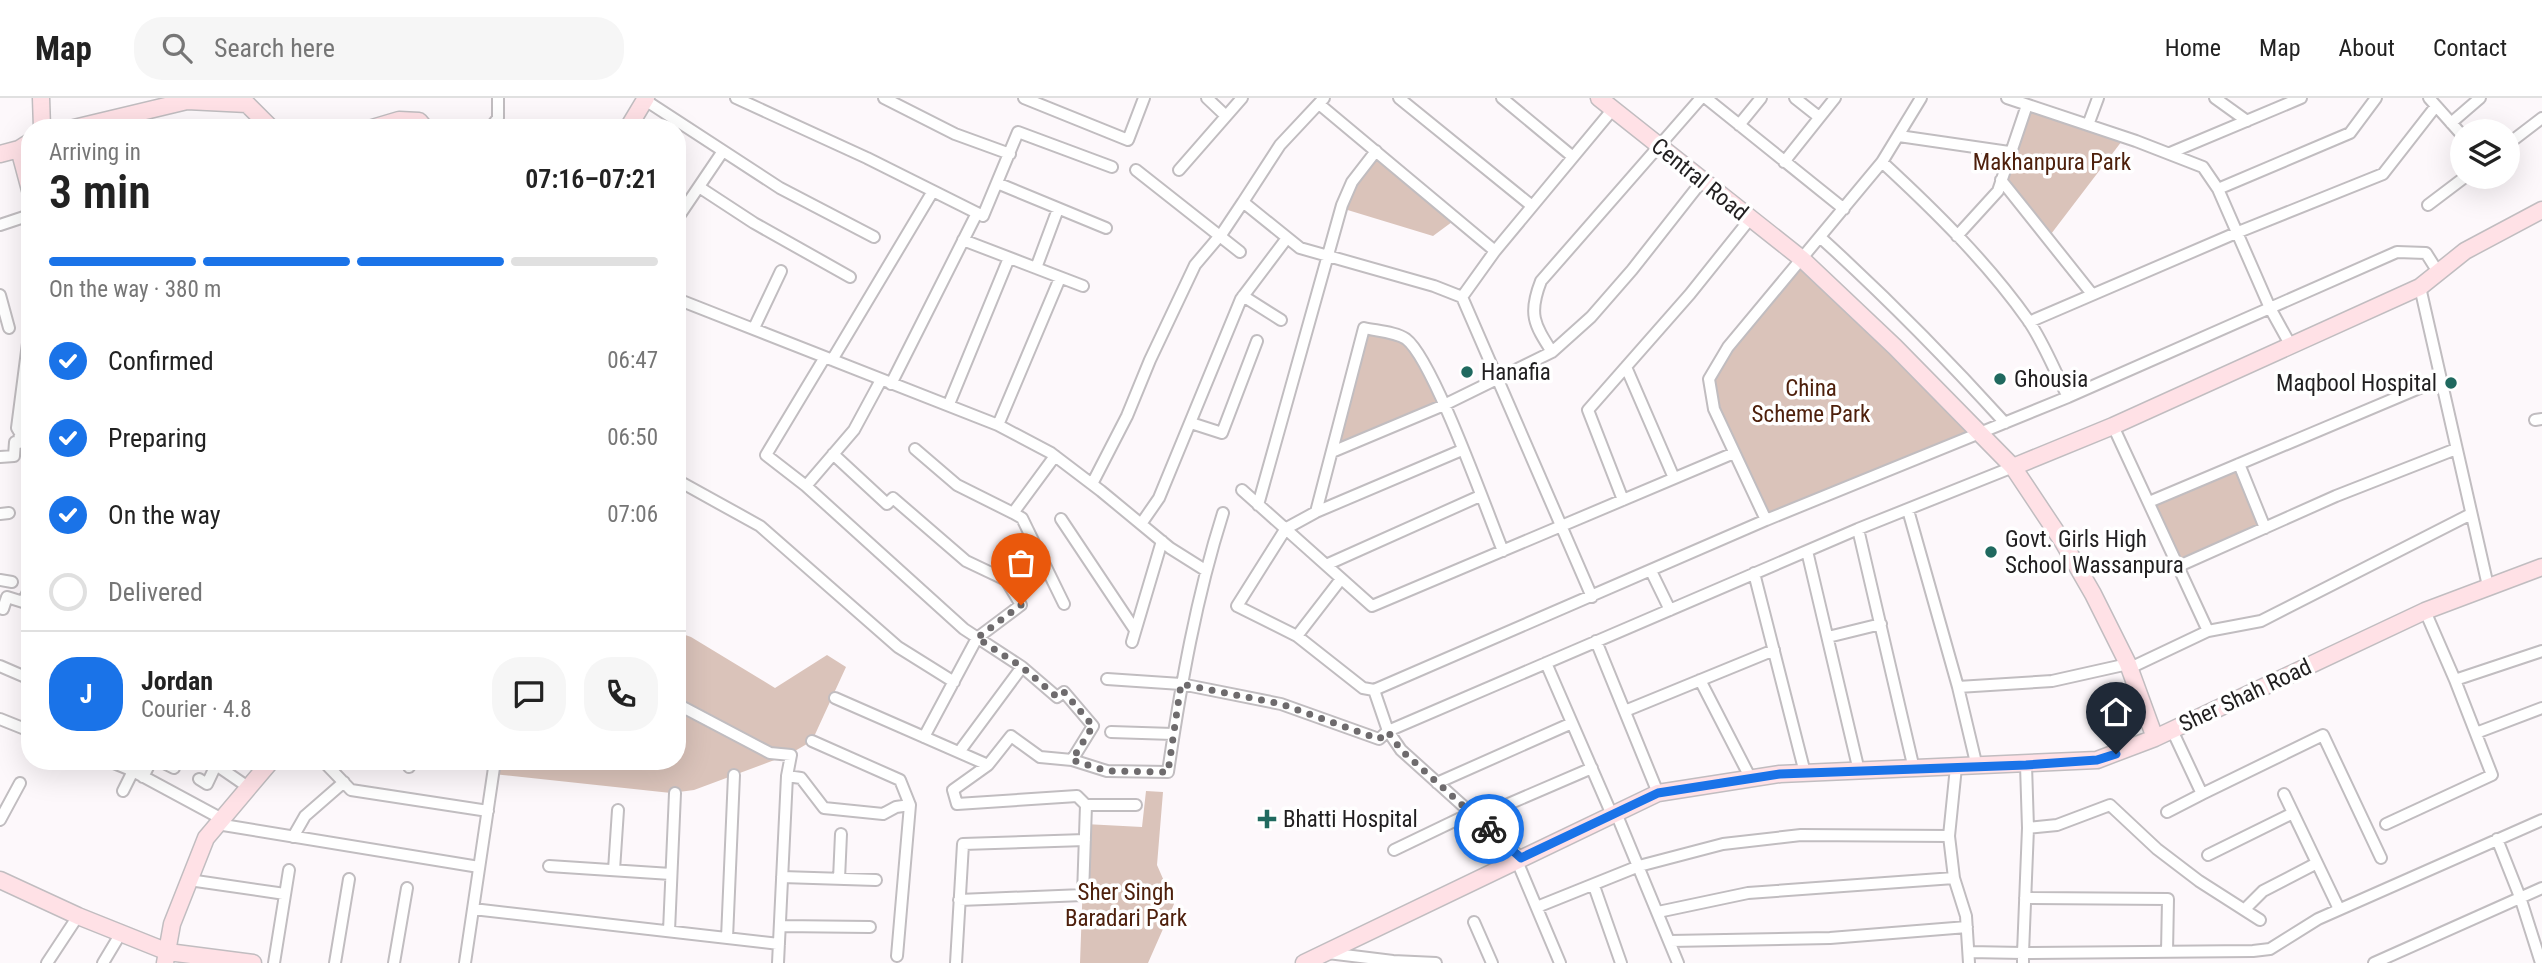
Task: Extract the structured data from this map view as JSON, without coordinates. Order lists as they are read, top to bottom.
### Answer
{
  "streets": {
    "main road": ["Central Road", "Sher Shah Road"]
  },
  "crossings": [
    ["Central Road", "Sher Shah Road"]
  ],
  "parks": ["Makhanpura Park", "China Scheme Park", "Sher Singh Baradari Park"],
  "places": {
    "other": [
      "Hanafia",
      "Ghousia",
      "Maqbool Hospital",
      "Govt. Girls High School Wassanpura"
    ],
    "health": ["Bhatti Hospital"]
  },
  "page": {
    "header": "Map",
    "search": "Search here",
    "nav": [
      "Home",
      "Map",
      "About",
      "Contact"
    ],
    "heading": ["3 min", "Arriving in", "07:16–07:21"],
    "panel": ["Jordan", "Courier · 4.8"],
    "bar": "On the way · 380 m",
    "list": [
      ["Confirmed", "06:47"],
      ["Preparing", "06:50"],
      ["On the way", "07:06"],
      "Delivered"
    ],
    "round": "J"
  }
}
